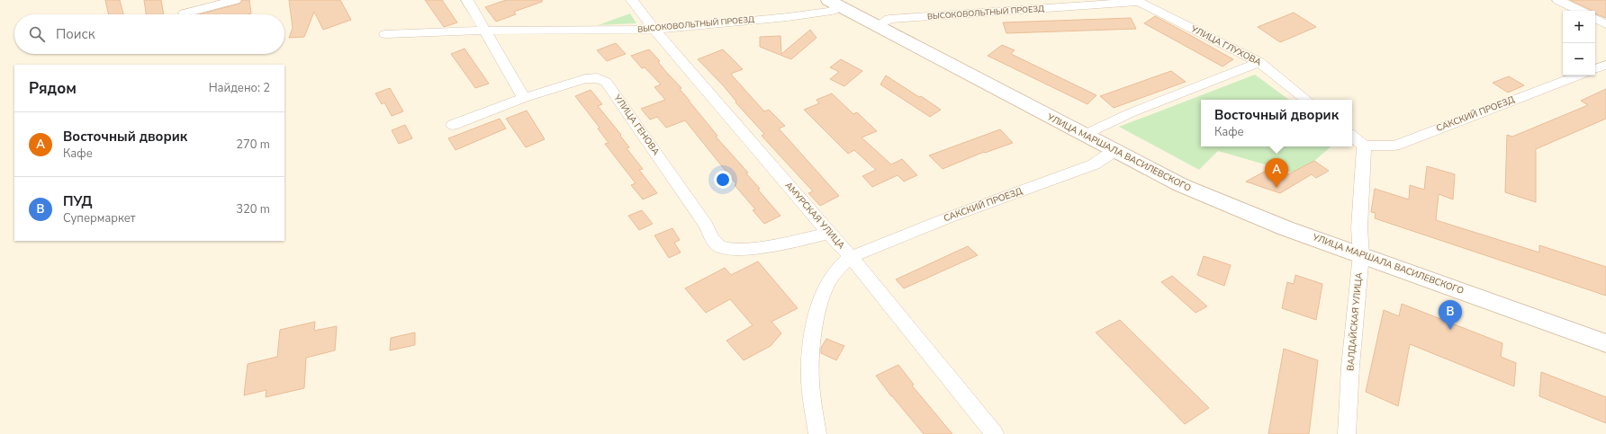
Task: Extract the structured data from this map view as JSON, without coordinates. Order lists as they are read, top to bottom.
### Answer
{
  "streets": {
    "main road": ["УЛИЦА МАРШАЛА ВАСИЛЕВСКОГО"],
    "street": [
      "ВЫСОКОВОЛЬТНЫЙ ПРОЕЗД",
      "УЛИЦА ГЛУХОВА",
      "САКСКИЙ ПРОЕЗД",
      "УЛИЦА ГЕНОВА",
      "АМУРСКАЯ УЛИЦА",
      "ВАЛДАЙСКАЯ УЛИЦА"
    ]
  },
  "crossings": [
    ["ВЫСОКОВОЛЬТНЫЙ ПРОЕЗД", "УЛИЦА ГЛУХОВА"],
    ["ВЫСОКОВОЛЬТНЫЙ ПРОЕЗД", "УЛИЦА МАРШАЛА ВАСИЛЕВСКОГО"],
    ["ВЫСОКОВОЛЬТНЫЙ ПРОЕЗД", "АМУРСКАЯ УЛИЦА"],
    ["САКСКИЙ ПРОЕЗД", "УЛИЦА МАРШАЛА ВАСИЛЕВСКОГО"],
    ["САКСКИЙ ПРОЕЗД", "АМУРСКАЯ УЛИЦА"],
    ["САКСКИЙ ПРОЕЗД", "ВАЛДАЙСКАЯ УЛИЦА"],
    ["УЛИЦА ГЕНОВА", "АМУРСКАЯ УЛИЦА"],
    ["УЛИЦА МАРШАЛА ВАСИЛЕВСКОГО", "ВАЛДАЙСКАЯ УЛИЦА"]
  ],
  "page": {
    "map_buttons": ["+", "−"],
    "search": "Поиск",
    "heading": ["Рядом", "Найдено: 2"],
    "popup": ["Восточный дворик", "Кафе"],
    "list": [
      {
        "mark": "A",
        "name": "Восточный дворик",
        "note": "Кафе",
        "value": "270 m"
      },
      {
        "mark": "B",
        "name": "ПУД",
        "note": "Супермаркет",
        "value": "320 m"
      }
    ],
    "pins": ["A", "B"]
  }
}
